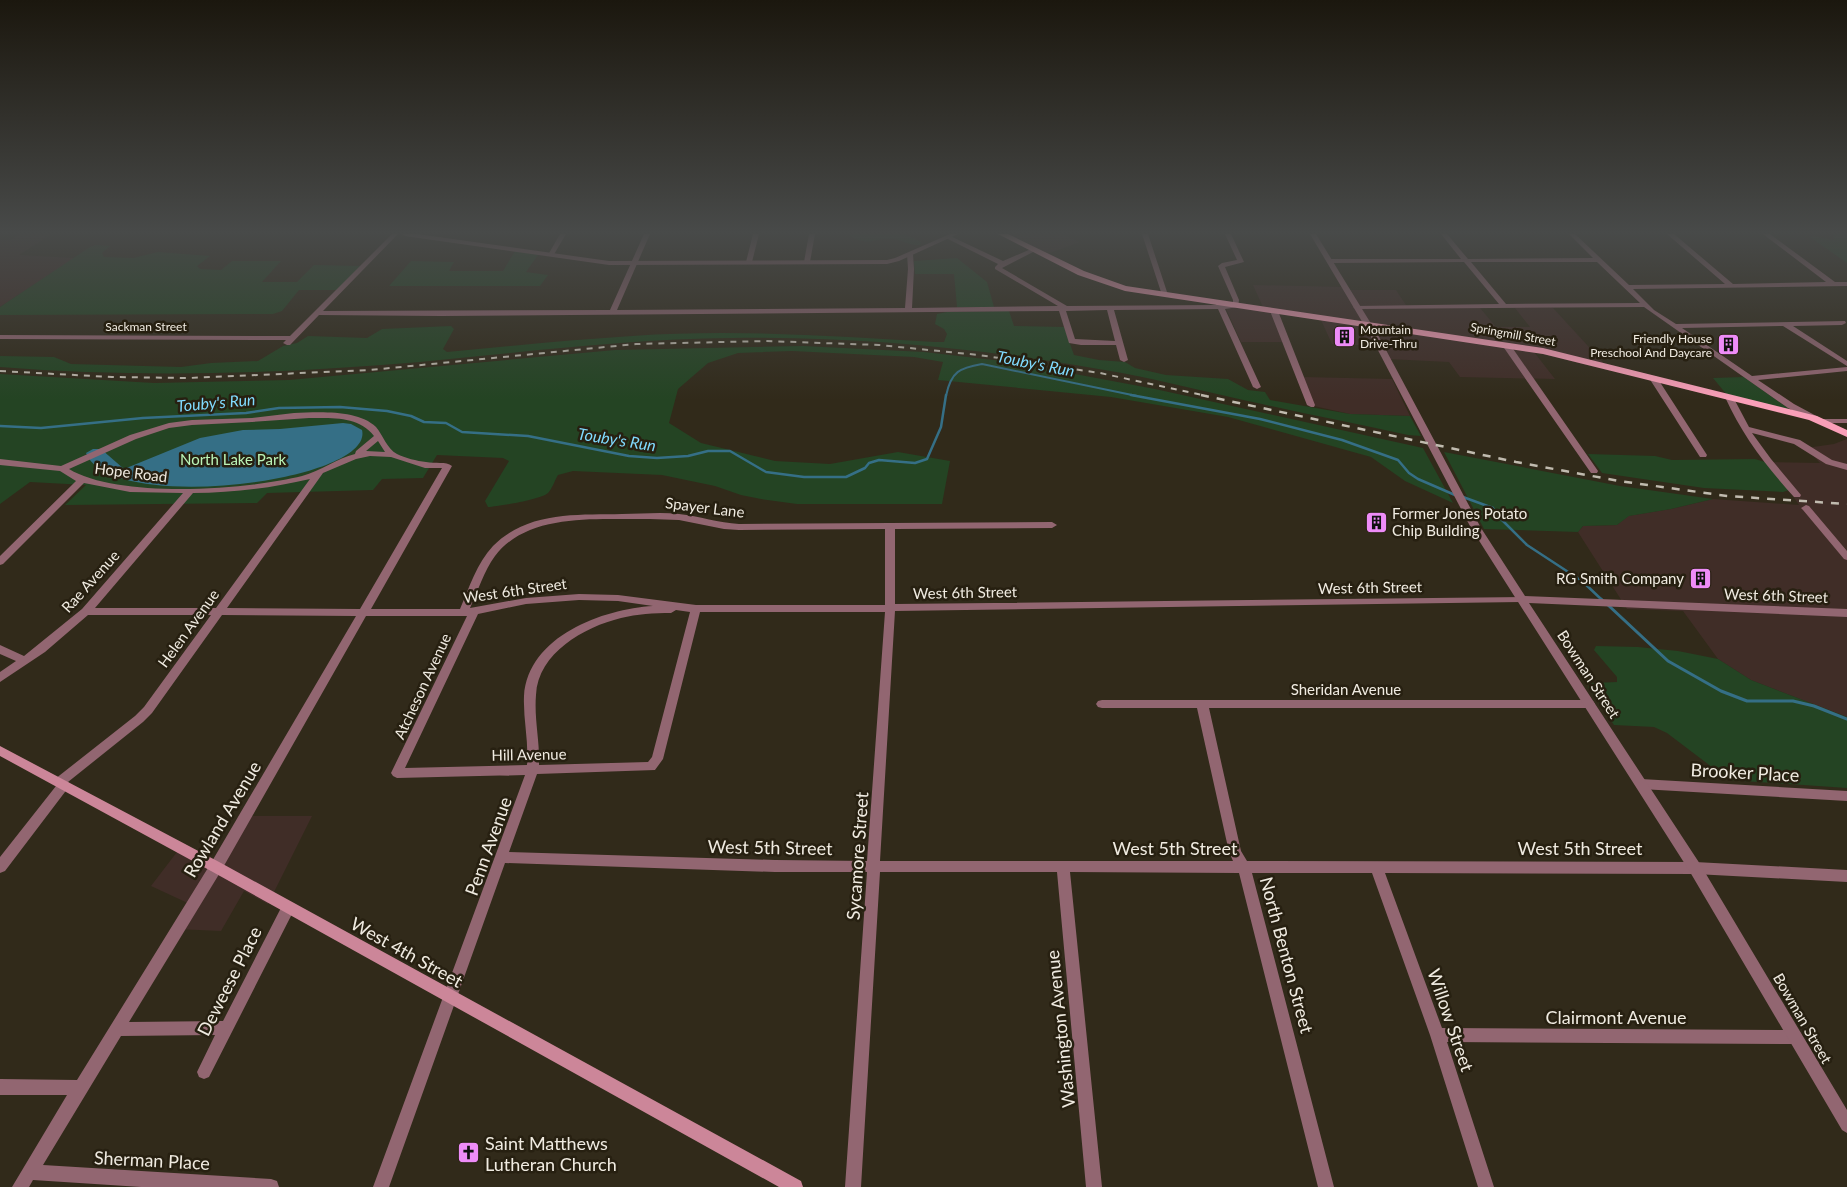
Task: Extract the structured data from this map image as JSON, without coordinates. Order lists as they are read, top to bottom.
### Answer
{
  "streets": {
    "main road": ["Springmill Street", "West 4th Street"],
    "street": [
      "Sackman Street",
      "Hope Road",
      "Spayer Lane",
      "Rae Avenue",
      "West 6th Street",
      "Helen Avenue",
      "Bowman Street",
      "Atcheson Avenue",
      "Sheridan Avenue",
      "Hill Avenue",
      "Brooker Place",
      "Rowland Avenue",
      "Penn Avenue",
      "West 5th Street",
      "Sycamore Street",
      "North Benton Street",
      "Deweese Place",
      "Clairmont Avenue",
      "Willow Street",
      "Washington Avenue",
      "Sherman Place"
    ]
  },
  "crossings": [
    ["Springmill Street", "Bowman Street"],
    ["Hope Road", "Rae Avenue"],
    ["Hope Road", "Helen Avenue"],
    ["Spayer Lane", "West 6th Street"],
    ["Spayer Lane", "Atcheson Avenue"],
    ["Spayer Lane", "Sycamore Street"],
    ["Rae Avenue", "West 6th Street"],
    ["West 6th Street", "Helen Avenue"],
    ["West 6th Street", "Bowman Street"],
    ["West 6th Street", "Atcheson Avenue"],
    ["West 6th Street", "Hill Avenue"],
    ["West 6th Street", "Rowland Avenue"],
    ["West 6th Street", "Penn Avenue"],
    ["West 6th Street", "Sycamore Street"],
    ["Helen Avenue", "West 4th Street"],
    ["Bowman Street", "Sheridan Avenue"],
    ["Bowman Street", "Brooker Place"],
    ["Bowman Street", "West 5th Street"],
    ["Bowman Street", "Clairmont Avenue"],
    ["Atcheson Avenue", "Hill Avenue"],
    ["Sheridan Avenue", "North Benton Street"],
    ["Hill Avenue", "Penn Avenue"],
    ["Rowland Avenue", "West 4th Street"],
    ["Rowland Avenue", "Sherman Place"],
    ["Penn Avenue", "West 5th Street"],
    ["Penn Avenue", "West 4th Street"],
    ["West 5th Street", "Sycamore Street"],
    ["West 5th Street", "North Benton Street"],
    ["West 5th Street", "Willow Street"],
    ["West 5th Street", "Washington Avenue"],
    ["West 4th Street", "Deweese Place"],
    ["Clairmont Avenue", "Willow Street"]
  ],
  "water": ["Touby's Run"],
  "parks": ["North Lake Park"],
  "places": {
    "building": [
      "Mountain Drive-Thru",
      "Friendly House Preschool And Daycare",
      "Former Jones Potato Chip Building",
      "RG Smith Company"
    ],
    "church": ["Saint Matthews Lutheran Church"]
  }
}
